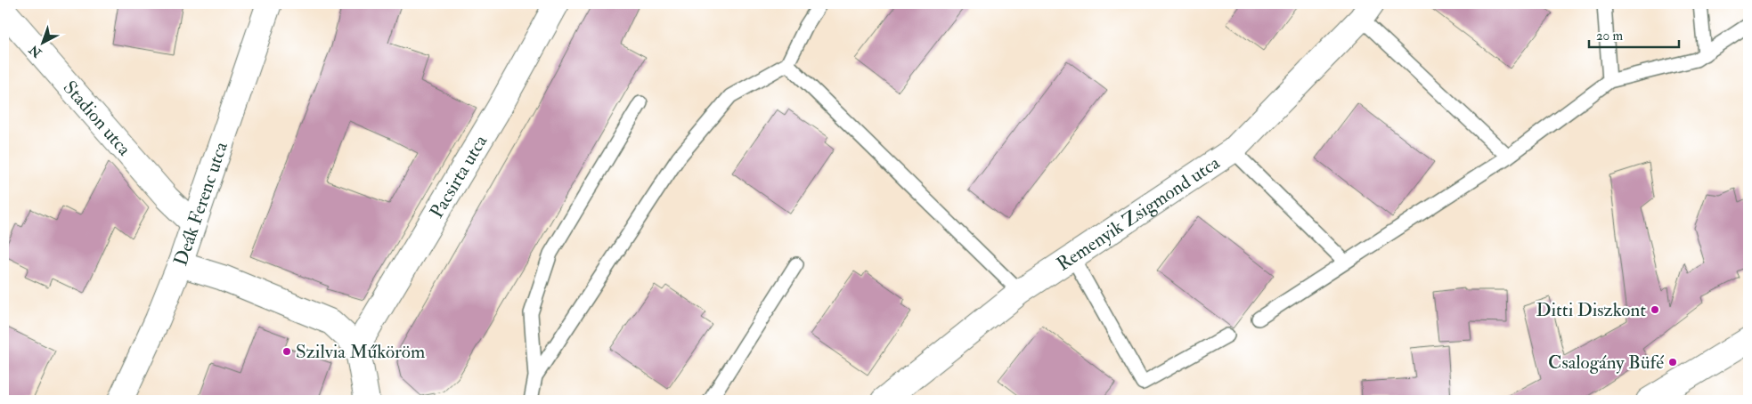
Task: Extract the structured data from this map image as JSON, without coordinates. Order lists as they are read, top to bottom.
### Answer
{
  "streets": {
    "street": [
      "Stadion utca",
      "Pacsirta utca",
      "Deák Ferenc utca",
      "Remenyik Zsigmond utca"
    ]
  },
  "crossings": [
    ["Stadion utca", "Deák Ferenc utca"]
  ],
  "places": ["Ditti Diszkont", "Szilvia Műköröm", "Csalogány Büfé"],
  "scale_bar": "20 m",
  "north": "bottom left"
}
